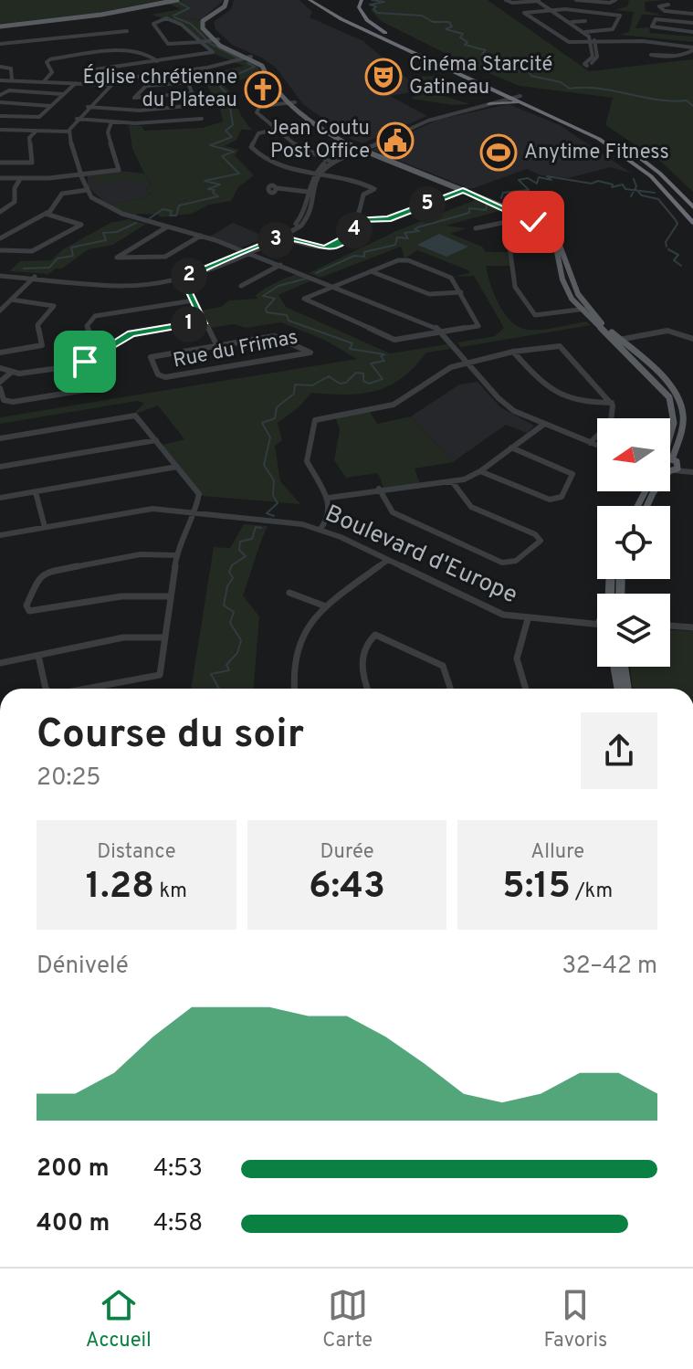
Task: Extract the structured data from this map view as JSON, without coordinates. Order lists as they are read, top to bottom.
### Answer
{
  "streets": {
    "street": ["Rue du Frimas", "Boulevard d'Europe"]
  },
  "places": {
    "theatre": ["Cinéma Starcité Gatineau"],
    "church": ["Église chrétienne du Plateau"],
    "public building": ["Jean Coutu Post Office"],
    "sports": ["Anytime Fitness"]
  },
  "north": "left",
  "page": {
    "pins": [
      "5",
      "4",
      "3",
      "2",
      "1"
    ],
    "heading": ["Course du soir", "20:25"],
    "stats": [
      ["Distance", "1.28 km"],
      ["Durée", "6:43"],
      ["Allure", "5:15 /km"]
    ],
    "chart": ["Dénivelé", "32–42 m"],
    "list": [
      {
        "name": "200 m",
        "note": "4:53"
      },
      {
        "name": "400 m",
        "note": "4:58"
      }
    ],
    "tabs": ["Accueil", "Carte", "Favoris"]
  }
}
